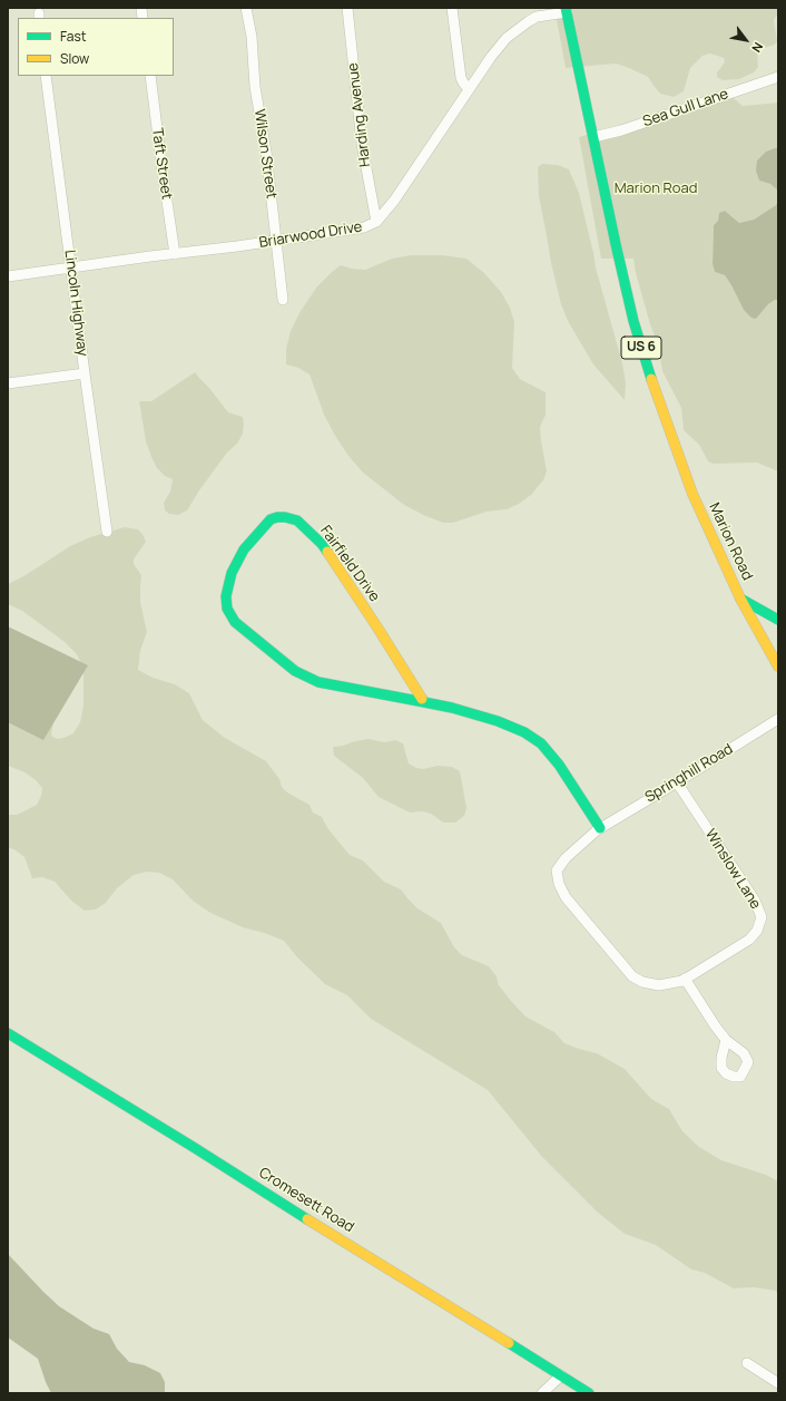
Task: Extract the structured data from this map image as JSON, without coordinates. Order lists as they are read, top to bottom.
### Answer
{
  "streets": {
    "street": [
      "Sea Gull Lane",
      "Harding Avenue",
      "Wilson Street",
      "Taft Street",
      "Briarwood Drive",
      "Lincoln Highway",
      "US 6",
      "Marion Road",
      "Fairfield Drive",
      "Springhill Road",
      "Winslow Lane",
      "Cromesett Road"
    ]
  },
  "crossings": [
    ["Sea Gull Lane", "Marion Road"],
    ["Harding Avenue", "Briarwood Drive"],
    ["Wilson Street", "Briarwood Drive"],
    ["Taft Street", "Briarwood Drive"],
    ["Briarwood Drive", "Lincoln Highway"],
    ["Briarwood Drive", "Marion Road"],
    ["Fairfield Drive", "Springhill Road"],
    ["Fairfield Drive", "Winslow Lane"],
    ["Springhill Road", "Winslow Lane"]
  ],
  "parks": ["Marion Road"],
  "legend": ["Fast", "Slow"],
  "north": "bottom right"
}
